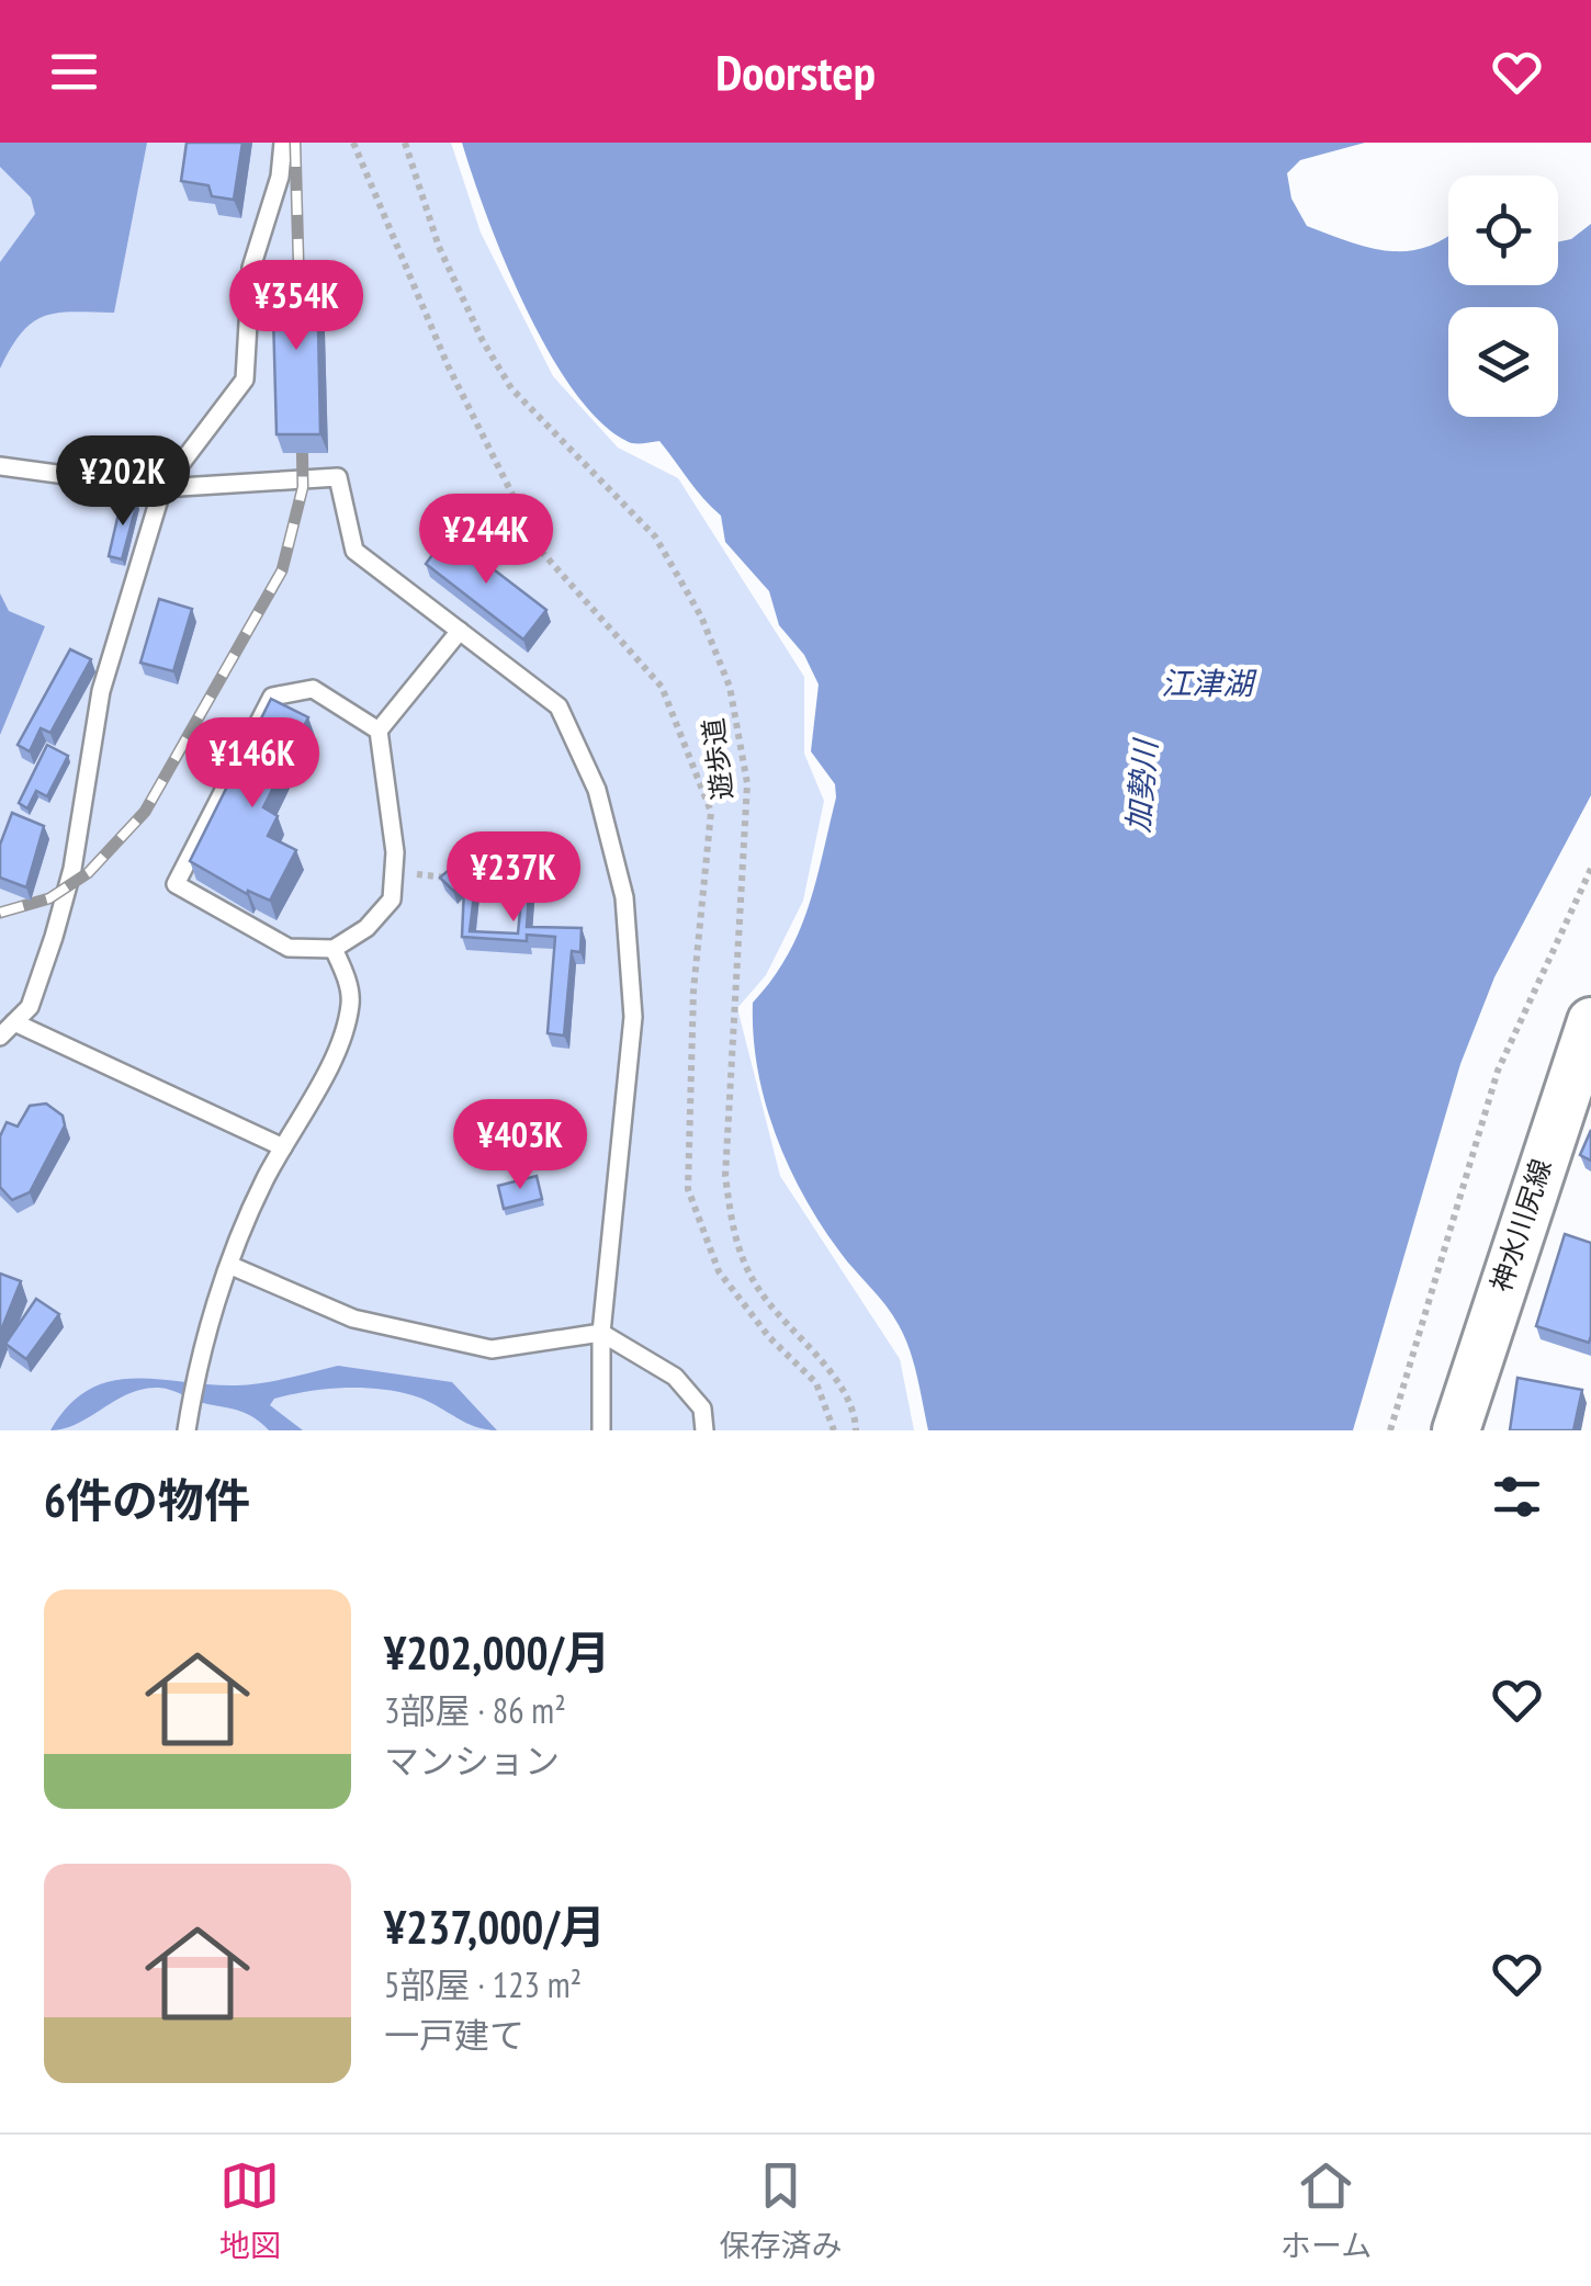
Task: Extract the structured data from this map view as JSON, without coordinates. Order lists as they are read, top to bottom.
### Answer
{
  "streets": {
    "main road": ["神水川尻線"],
    "path": ["遊歩道"]
  },
  "water": ["江津湖", "加勢川"],
  "page": {
    "header": "Doorstep",
    "price": [
      "¥354K",
      "¥202K",
      "¥244K",
      "¥146K",
      "¥237K",
      "¥403K"
    ],
    "heading": "6件の物件",
    "list": [
      {
        "name": "¥202,000/月",
        "note": "3部屋 · 86 m² · マンション"
      },
      {
        "name": "¥237,000/月",
        "note": "5部屋 · 123 m² · 一戸建て"
      }
    ],
    "tabs": ["地図", "保存済み", "ホーム"]
  }
}
